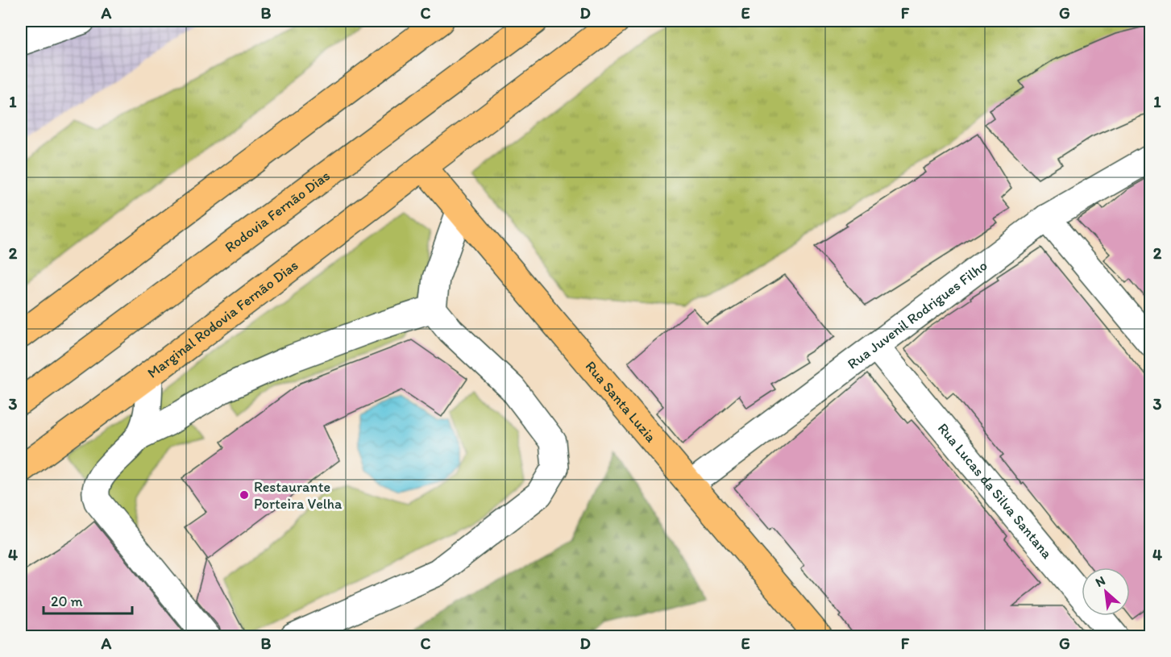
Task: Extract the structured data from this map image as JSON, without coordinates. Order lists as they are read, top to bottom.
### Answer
{
  "streets": {
    "main road": ["Rodovia Fernão Dias", "Marginal Rodovia Fernão Dias", "Rua Santa Luzia"],
    "street": ["Rua Juvenil Rodrigues Filho", "Rua Lucas da Silva Santana"]
  },
  "crossings": [
    ["Rua Juvenil Rodrigues Filho", "Rua Santa Luzia"],
    ["Rua Juvenil Rodrigues Filho", "Rua Lucas da Silva Santana"],
    ["Marginal Rodovia Fernão Dias", "Rua Santa Luzia"]
  ],
  "places": ["Restaurante Porteira Velha"],
  "scale_bar": "20 m",
  "north": "top left",
  "grid": {
    "columns": [
      "A",
      "B",
      "C",
      "D",
      "E",
      "F",
      "G"
    ],
    "rows": [
      "1",
      "2",
      "3",
      "4"
    ]
  }
}
